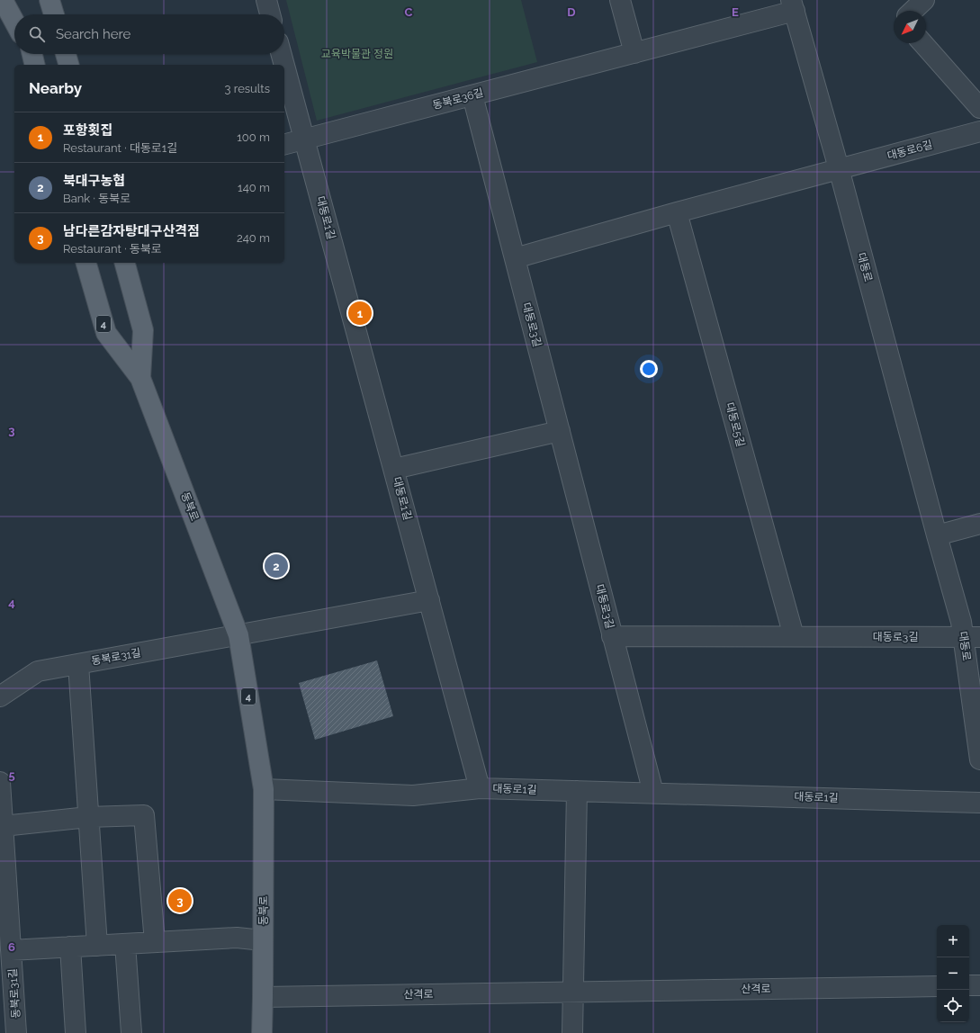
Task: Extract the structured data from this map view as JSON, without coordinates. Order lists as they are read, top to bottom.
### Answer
{
  "streets": {
    "main road": ["4", "동북로"],
    "street": [
      "동북로36길",
      "대동로6길",
      "대동로1길",
      "대동로",
      "대동로3길",
      "대동로5길",
      "동북로31길",
      "산격로"
    ]
  },
  "crossings": [
    ["동북로36길", "대동로1길"],
    ["동북로36길", "대동로"],
    ["동북로36길", "대동로3길"],
    ["대동로6길", "대동로"],
    ["대동로", "대동로3길"],
    ["대동로3길", "대동로5길"],
    ["동북로", "동북로31길"],
    ["동북로", "산격로"]
  ],
  "parks": ["교육박물관 정원"],
  "north": "bottom left",
  "page": {
    "search": "Search here",
    "heading": ["Nearby", "3 results"],
    "list": [
      {
        "mark": "1",
        "name": "포항횟집",
        "note": "Restaurant · 대동로1길",
        "value": "100 m"
      },
      {
        "mark": "2",
        "name": "북대구농협",
        "note": "Bank · 동북로",
        "value": "140 m"
      },
      {
        "mark": "3",
        "name": "남다른감자탕대구산격점",
        "note": "Restaurant · 동북로",
        "value": "240 m"
      }
    ],
    "pins": ["1", "2", "3"],
    "map_buttons": ["+", "−"]
  },
  "grid": {
    "columns": ["C", "D", "E"],
    "rows": [
      "3",
      "4",
      "5",
      "6"
    ]
  }
}
